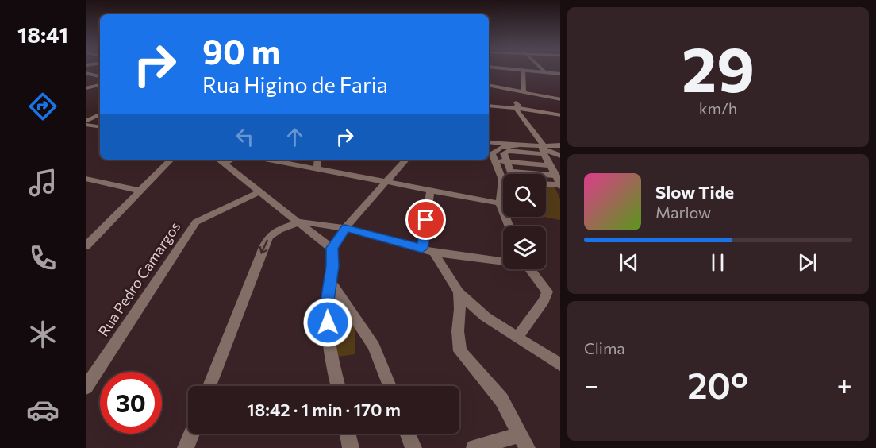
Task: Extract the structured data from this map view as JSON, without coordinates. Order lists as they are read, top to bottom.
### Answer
{
  "streets": {
    "street": ["Rua Pedro Camargos"]
  },
  "page": {
    "tabs": "18:41",
    "tile": [
      ["29", "km/h"],
      "Clima"
    ],
    "turn": ["90 m", "Rua Higino de Faria"],
    "song": ["Slow Tide", "Marlow"],
    "heat": ["−", "20°", "+"],
    "limit": "30",
    "trip": "18:42 · 1 min · 170 m"
  }
}
